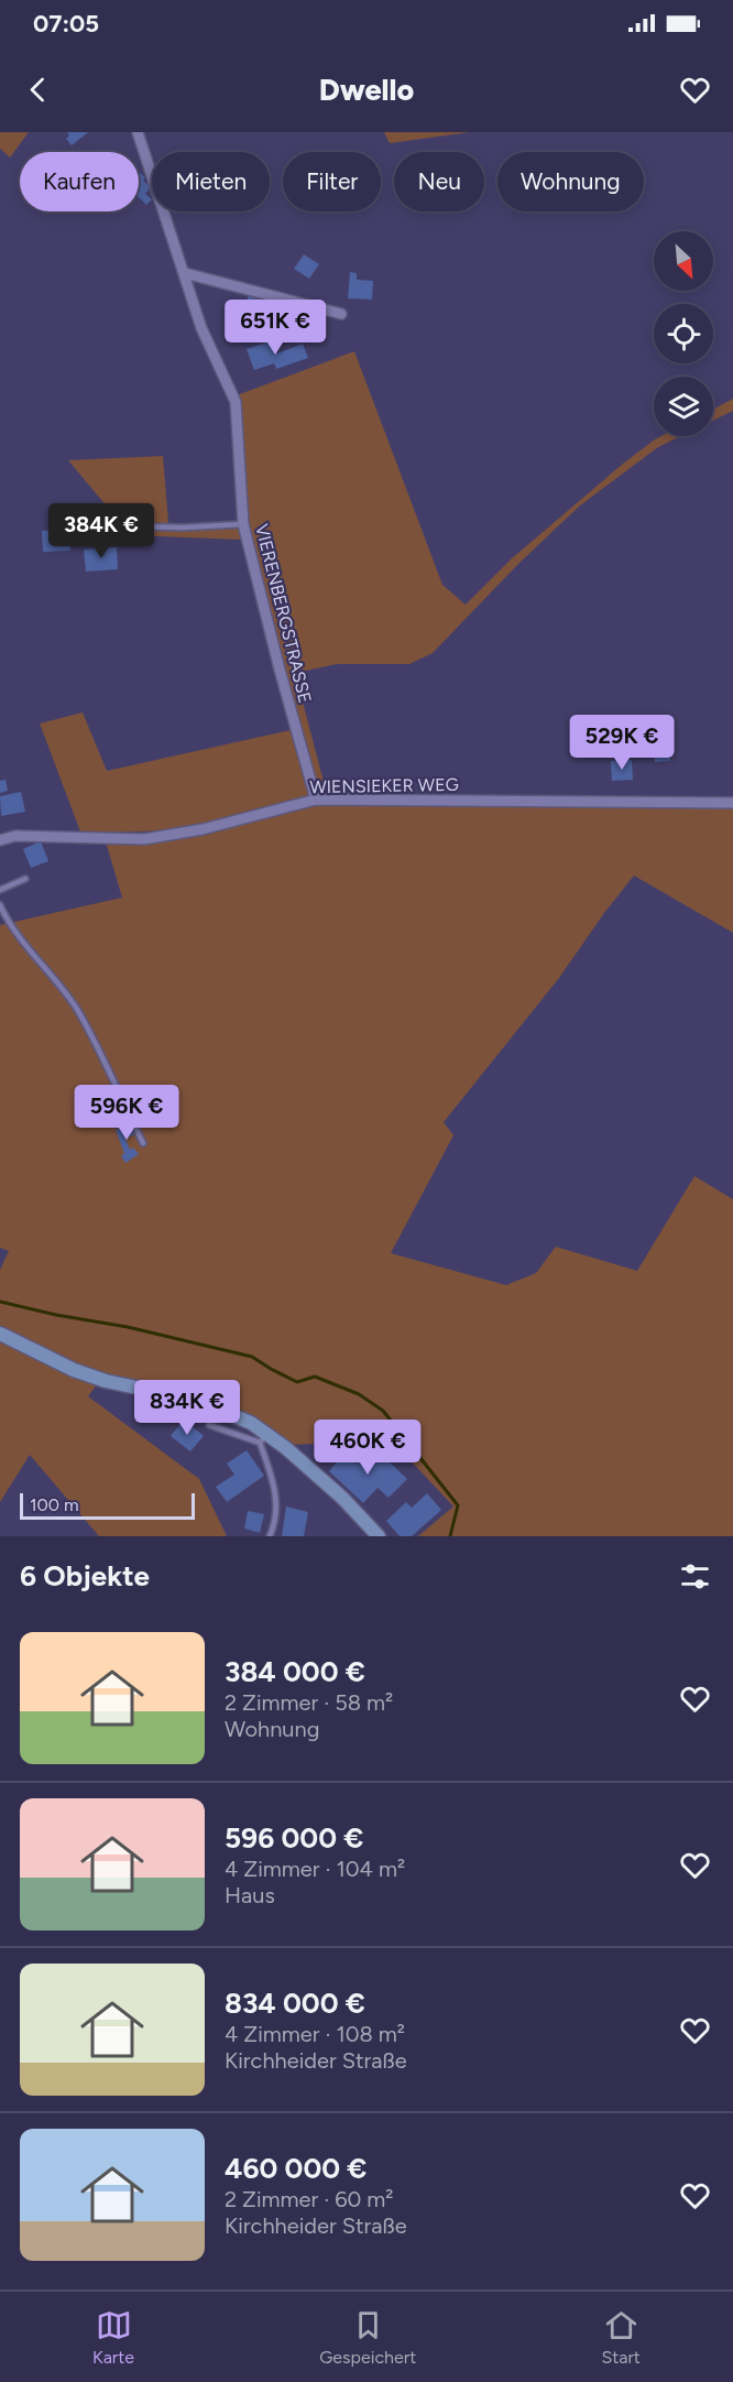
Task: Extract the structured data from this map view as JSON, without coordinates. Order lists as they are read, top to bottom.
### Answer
{
  "streets": {
    "street": ["VIERENBERGSTRASSE", "WIENSIEKER WEG"]
  },
  "crossings": [
    ["VIERENBERGSTRASSE", "WIENSIEKER WEG"]
  ],
  "scale_bar": "100 m",
  "north": "bottom right",
  "page": {
    "status": "07:05",
    "header": "Dwello",
    "chip": [
      "Kaufen",
      "Mieten",
      "Filter",
      "Neu",
      "Wohnung"
    ],
    "price": [
      "651K €",
      "384K €",
      "529K €",
      "596K €",
      "834K €",
      "460K €"
    ],
    "scale": "100 m",
    "heading": "6 Objekte",
    "list": [
      {
        "name": "384 000 €",
        "note": "2 Zimmer · 58 m² · Wohnung"
      },
      {
        "name": "596 000 €",
        "note": "4 Zimmer · 104 m² · Haus"
      },
      {
        "name": "834 000 €",
        "note": "4 Zimmer · 108 m² · Kirchheider Straße"
      },
      {
        "name": "460 000 €",
        "note": "2 Zimmer · 60 m² · Kirchheider Straße"
      }
    ],
    "tabs": ["Karte", "Gespeichert", "Start"]
  }
}
